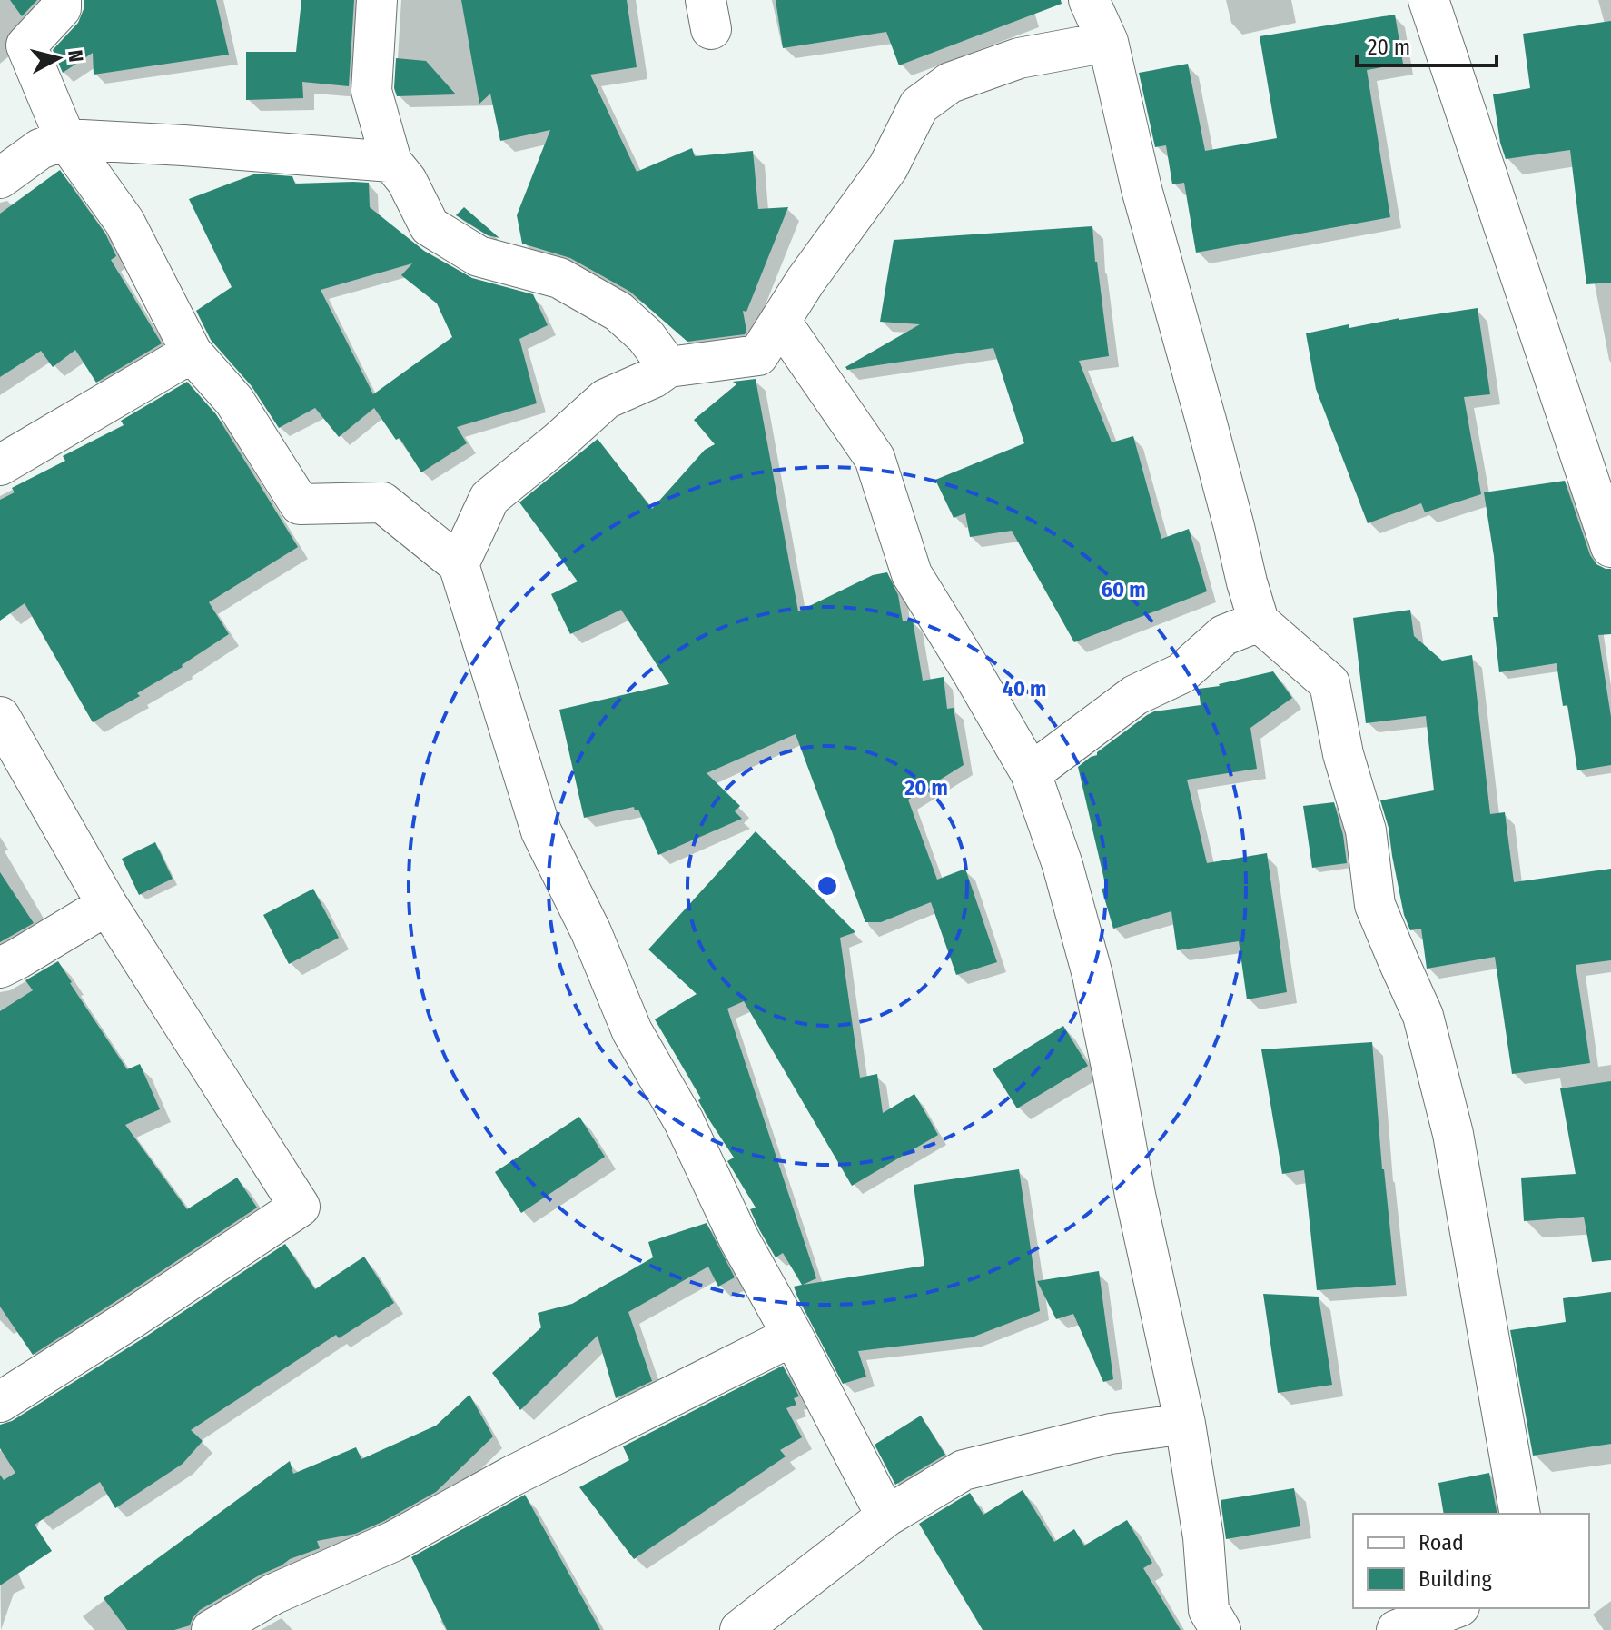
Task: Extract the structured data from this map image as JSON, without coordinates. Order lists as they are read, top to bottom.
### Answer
{
  "legend": ["Road", "Building"],
  "scale_bar": "20 m",
  "north": "right",
  "rings": ["60 m", "40 m", "20 m"]
}
